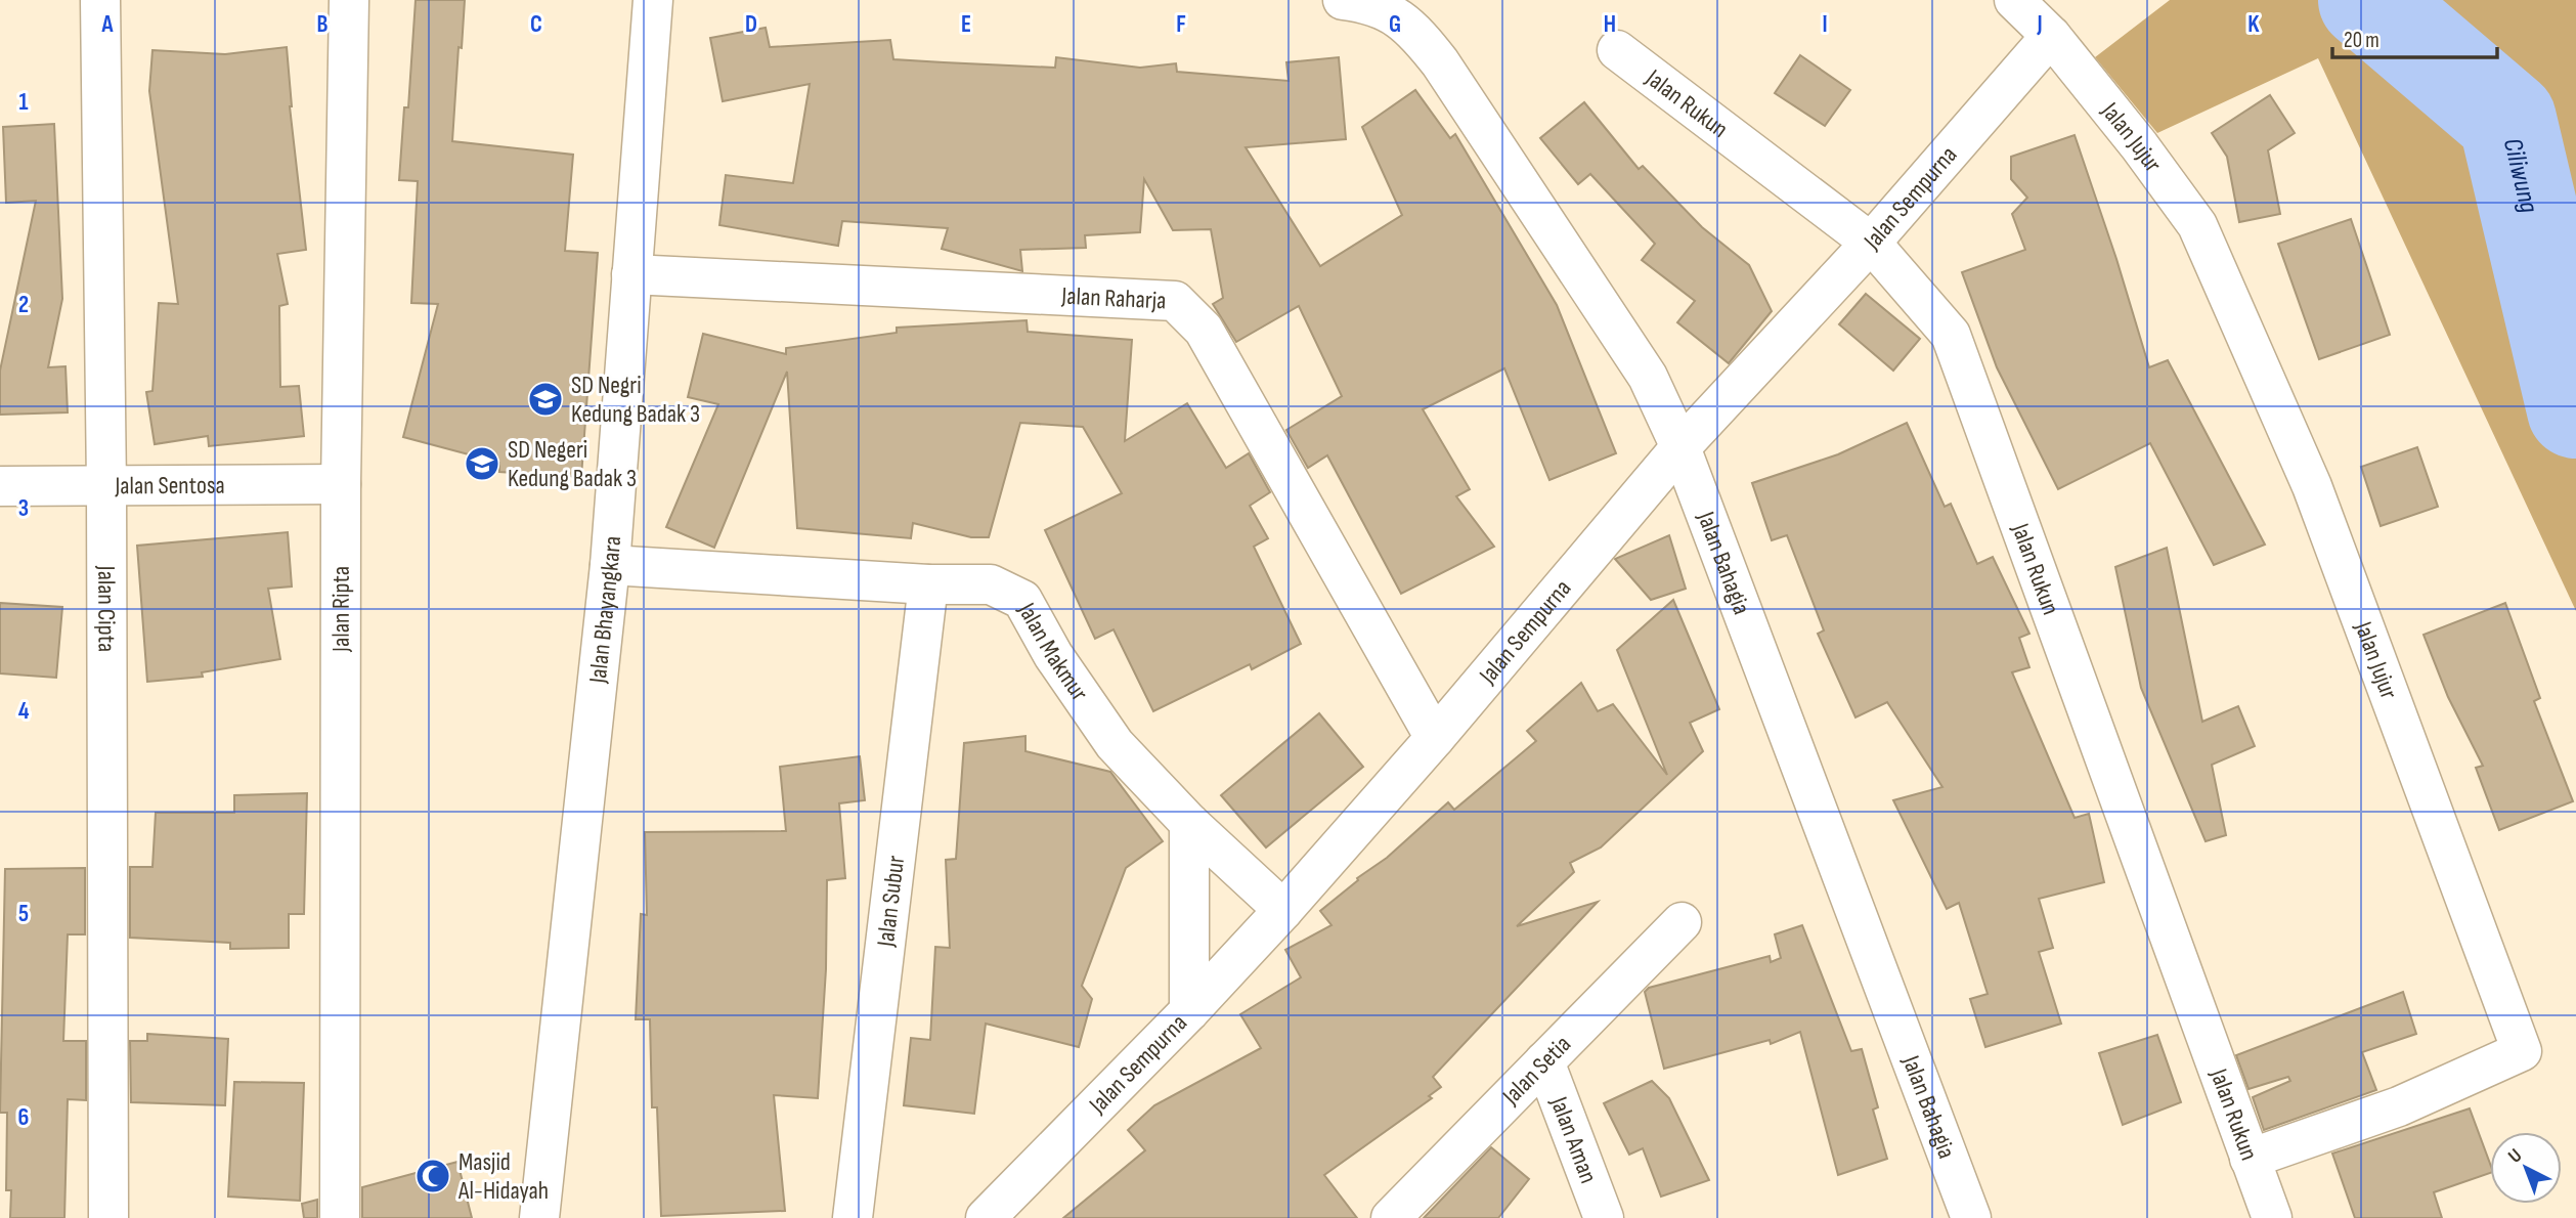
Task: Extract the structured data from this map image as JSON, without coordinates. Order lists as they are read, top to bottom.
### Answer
{
  "streets": {
    "street": [
      "Jalan Rukun",
      "Jalan Jujur",
      "Jalan Sempurna",
      "Jalan Raharja",
      "Jalan Sentosa",
      "Jalan Bahagia",
      "Jalan Cipta",
      "Jalan Ripta",
      "Jalan Bhayangkara",
      "Jalan Makmur",
      "Jalan Subur",
      "Jalan Setia",
      "Jalan Aman"
    ]
  },
  "crossings": [
    ["Jalan Rukun", "Jalan Jujur"],
    ["Jalan Rukun", "Jalan Sempurna"],
    ["Jalan Jujur", "Jalan Sempurna"],
    ["Jalan Sempurna", "Jalan Raharja"],
    ["Jalan Sempurna", "Jalan Bahagia"],
    ["Jalan Sempurna", "Jalan Makmur"],
    ["Jalan Raharja", "Jalan Bhayangkara"],
    ["Jalan Sentosa", "Jalan Cipta"],
    ["Jalan Sentosa", "Jalan Ripta"],
    ["Jalan Bhayangkara", "Jalan Makmur"],
    ["Jalan Makmur", "Jalan Subur"],
    ["Jalan Setia", "Jalan Aman"]
  ],
  "water": ["Ciliwung"],
  "places": {
    "school or university": ["SD Negri Kedung Badak 3", "SD Negeri Kedung Badak 3"],
    "mosque": ["Masjid Al-Hidayah"]
  },
  "scale_bar": "20 m",
  "north": "top left",
  "grid": {
    "columns": [
      "A",
      "B",
      "C",
      "D",
      "E",
      "F",
      "G",
      "H",
      "I",
      "J",
      "K"
    ],
    "rows": [
      "1",
      "2",
      "3",
      "4",
      "5",
      "6"
    ]
  }
}
